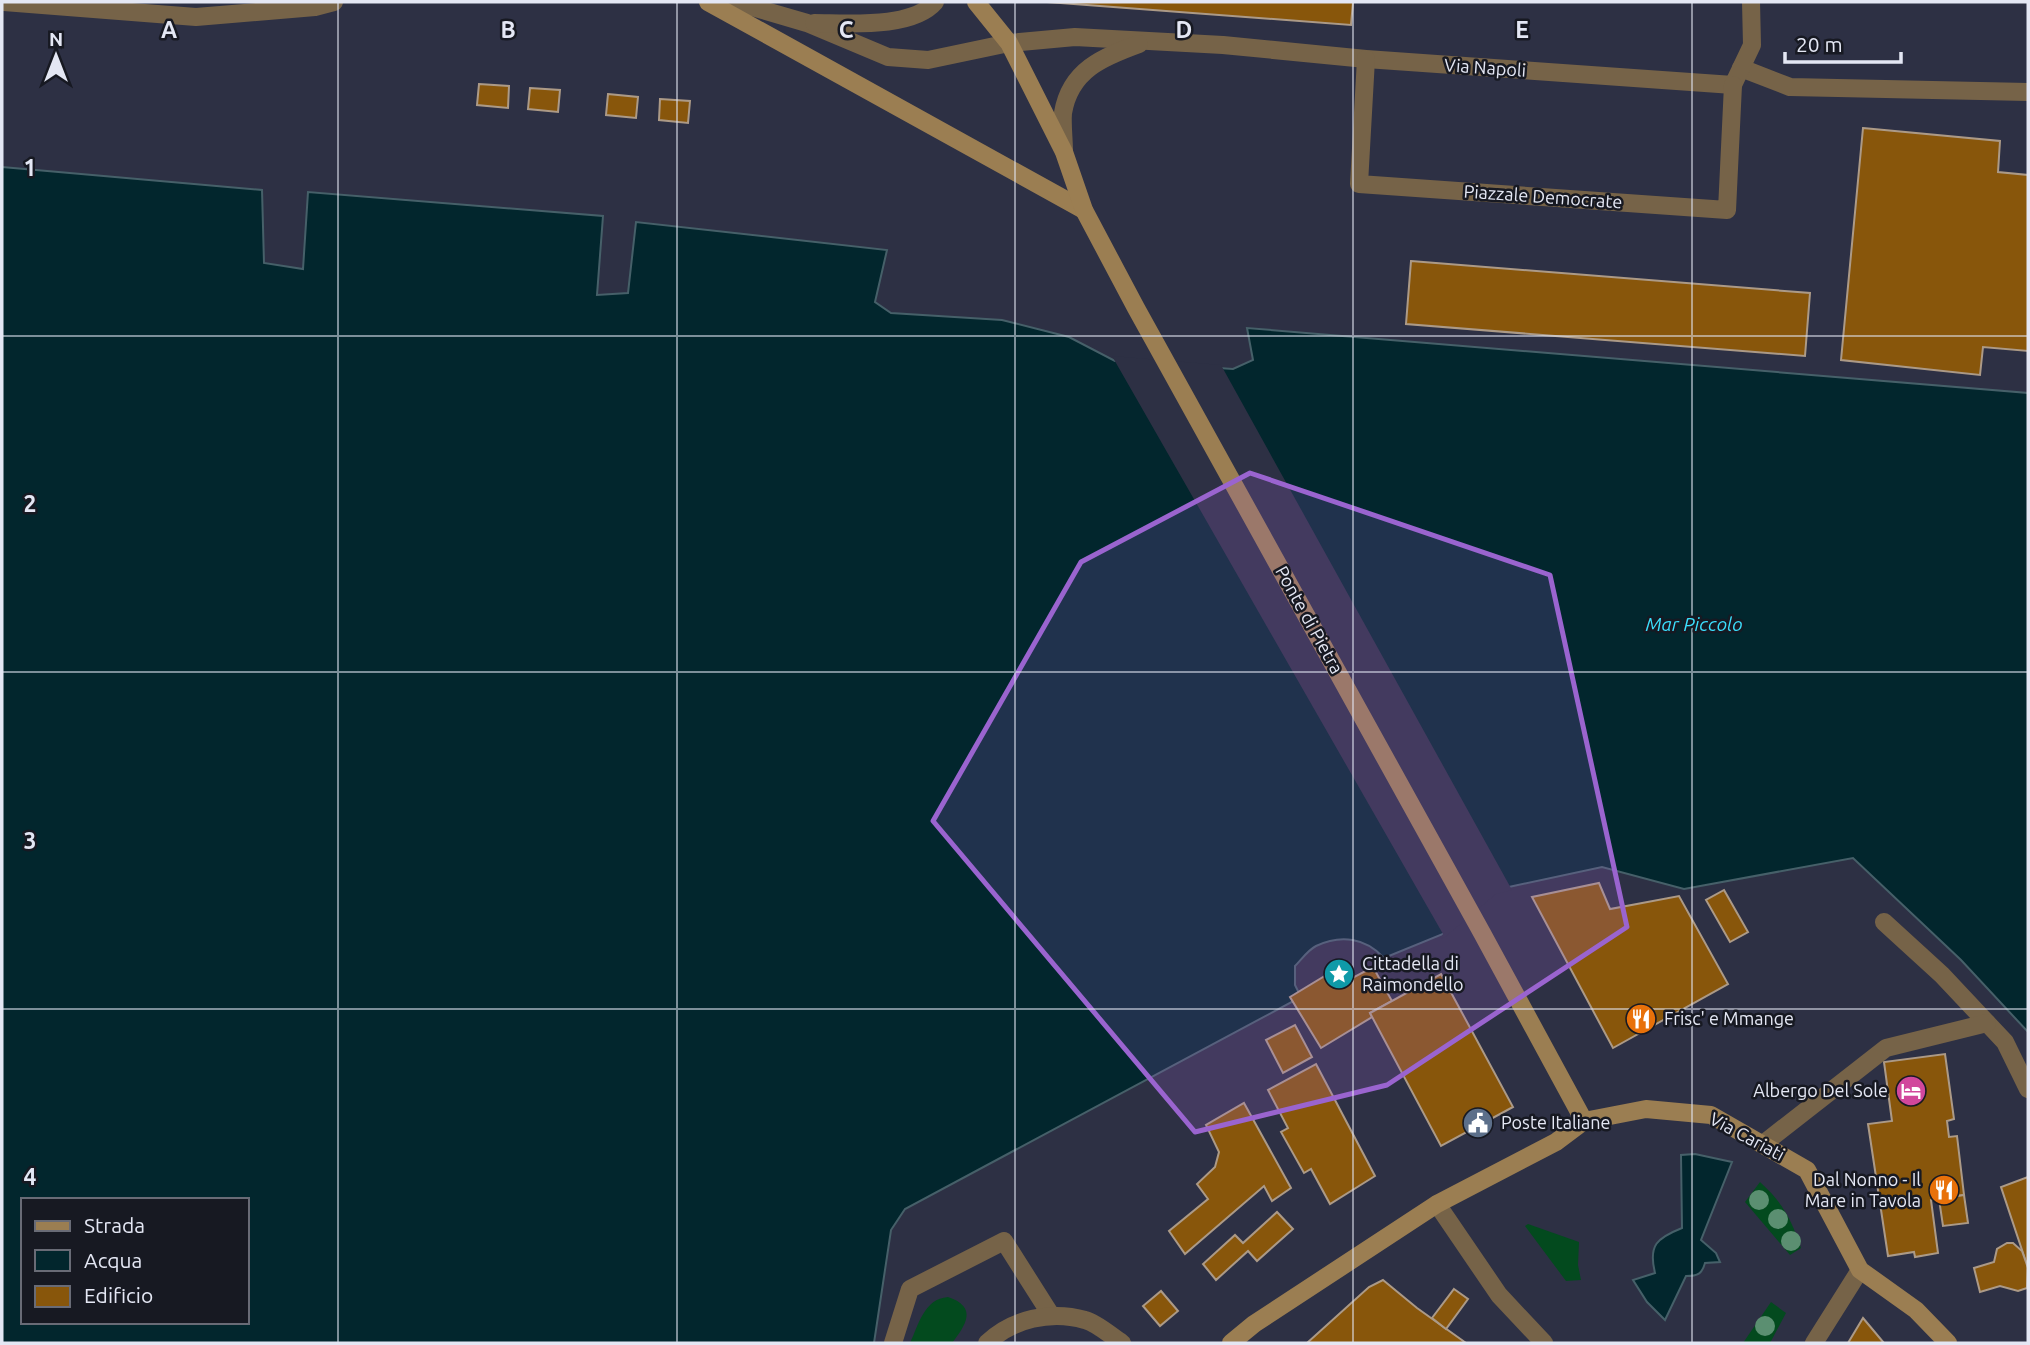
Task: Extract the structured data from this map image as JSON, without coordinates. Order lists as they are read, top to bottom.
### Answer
{
  "streets": {
    "main road": ["Ponte di Pietra", "Via Cariati"],
    "street": ["Via Napoli", "Piazzale Democrate"]
  },
  "crossings": [
    ["Via Napoli", "Piazzale Democrate"],
    ["Ponte di Pietra", "Via Cariati"]
  ],
  "water": ["Mar Piccolo"],
  "places": {
    "place": ["Cittadella di Raimondello"],
    "restaurant": ["Frisc' e Mmange", "Dal Nonno - Il Mare in Tavola"],
    "hotel": ["Albergo Del Sole"],
    "public building": ["Poste Italiane"]
  },
  "legend": ["Strada", "Acqua", "Edificio"],
  "scale_bar": "20 m",
  "north": "top",
  "grid": {
    "columns": [
      "A",
      "B",
      "C",
      "D",
      "E"
    ],
    "rows": [
      "1",
      "2",
      "3",
      "4"
    ]
  }
}
